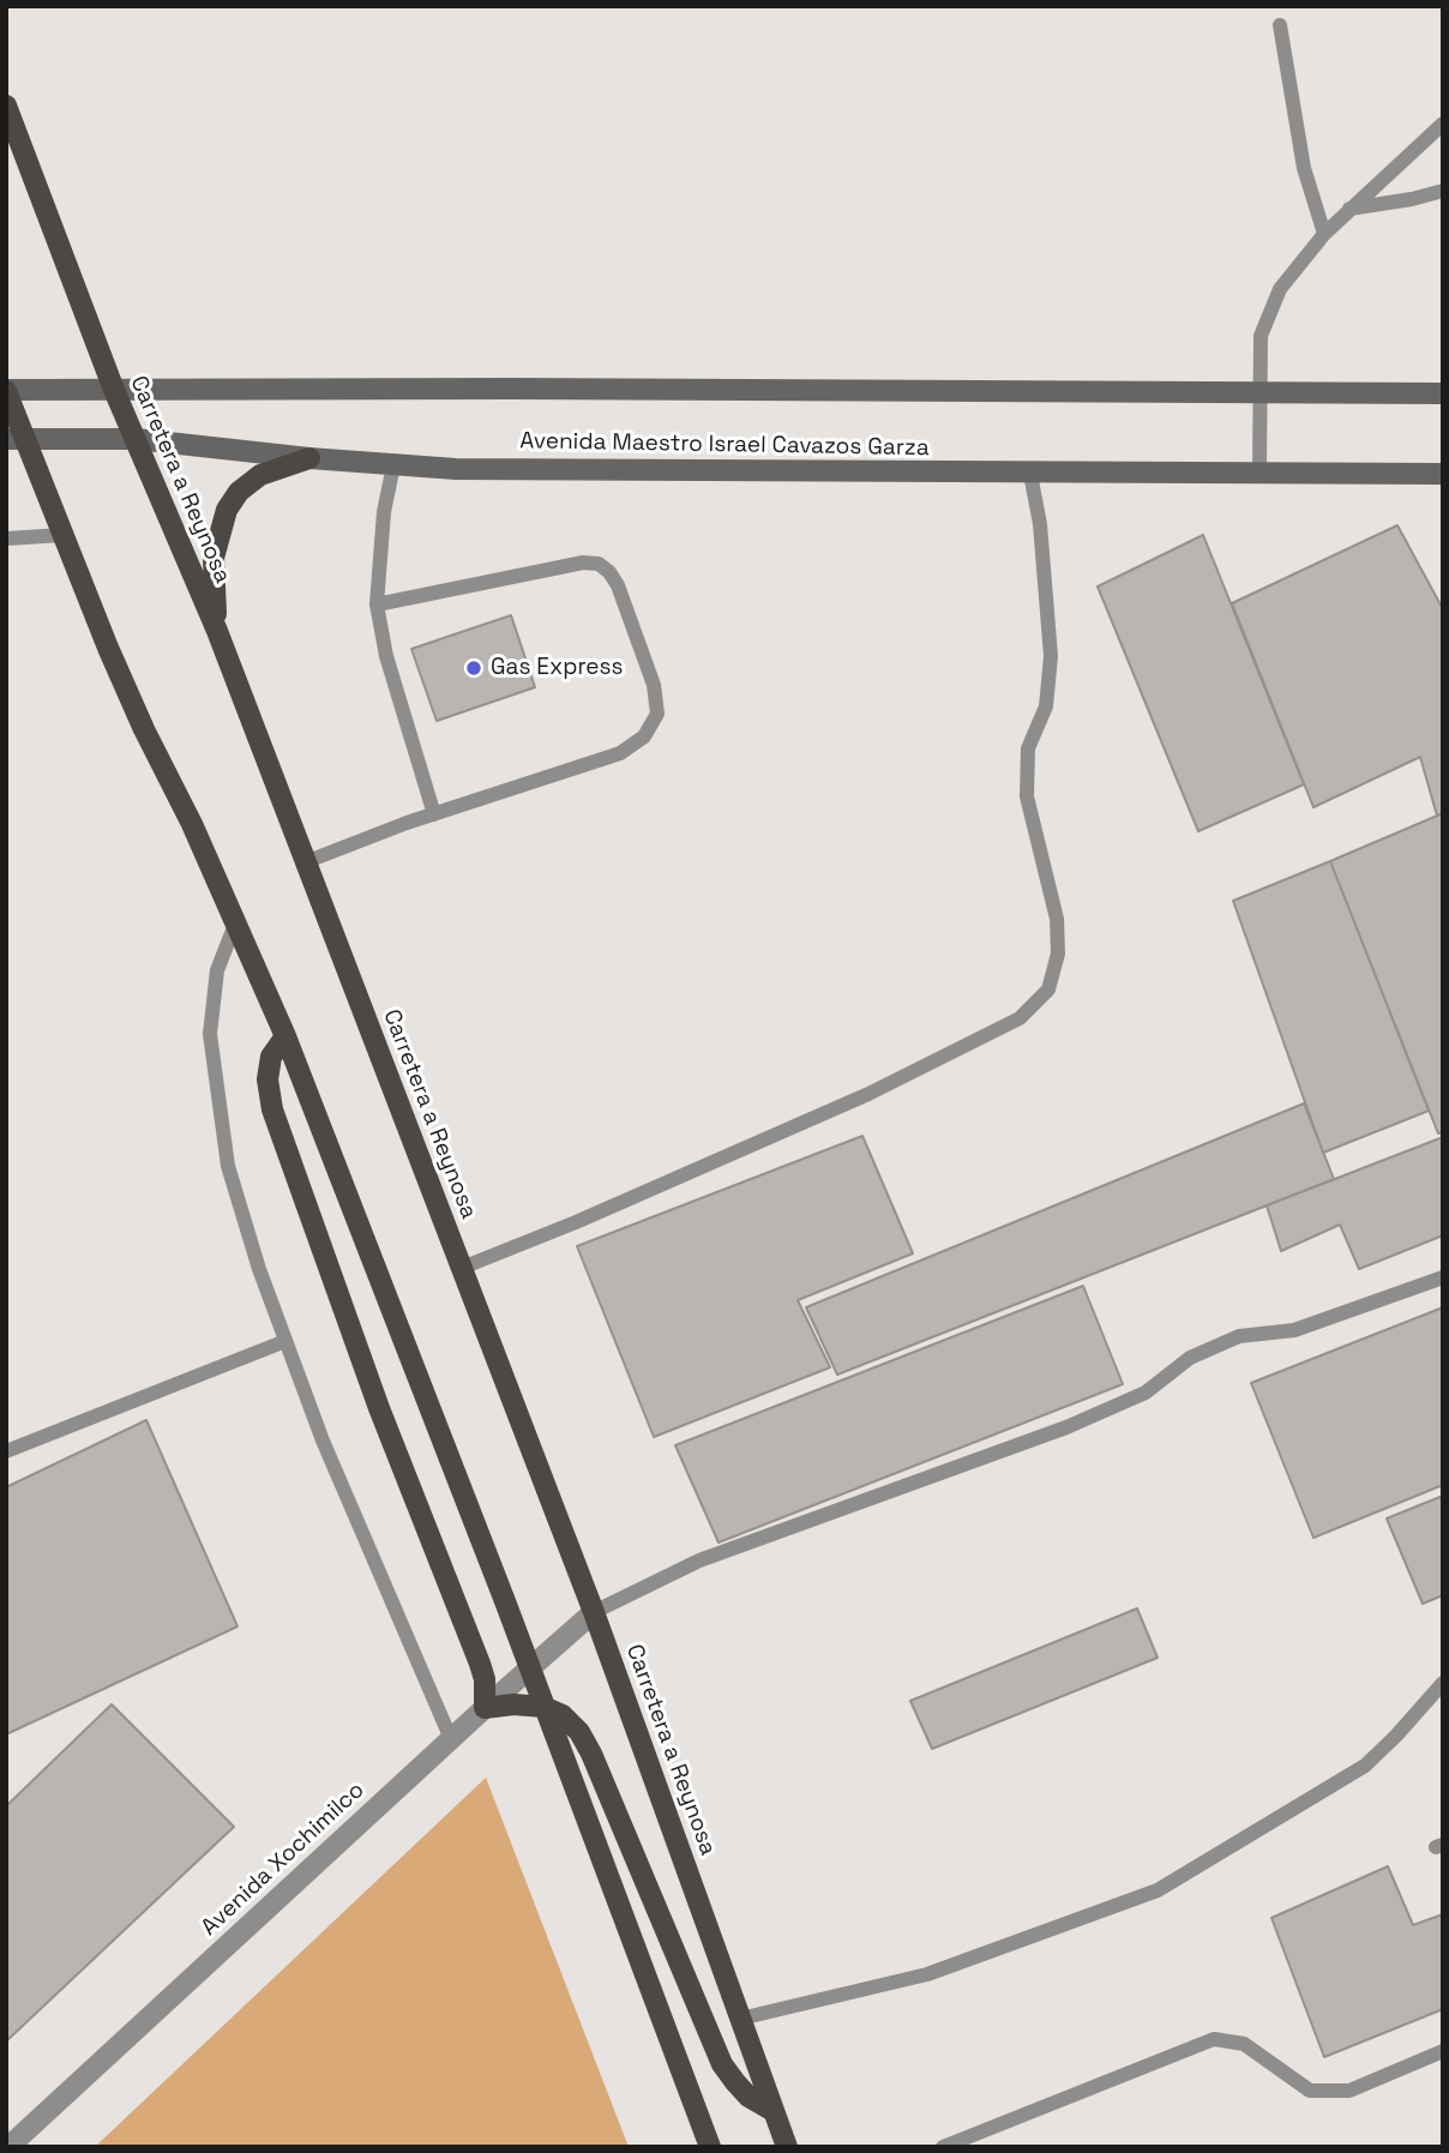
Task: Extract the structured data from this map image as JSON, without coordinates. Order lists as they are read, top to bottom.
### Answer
{
  "streets": {
    "main road": ["Avenida Maestro Israel Cavazos Garza", "Carretera a Reynosa"],
    "street": ["Avenida Xochimilco"]
  },
  "crossings": [
    ["Avenida Maestro Israel Cavazos Garza", "Carretera a Reynosa"],
    ["Carretera a Reynosa", "Avenida Xochimilco"]
  ],
  "places": ["Gas Express"]
}
